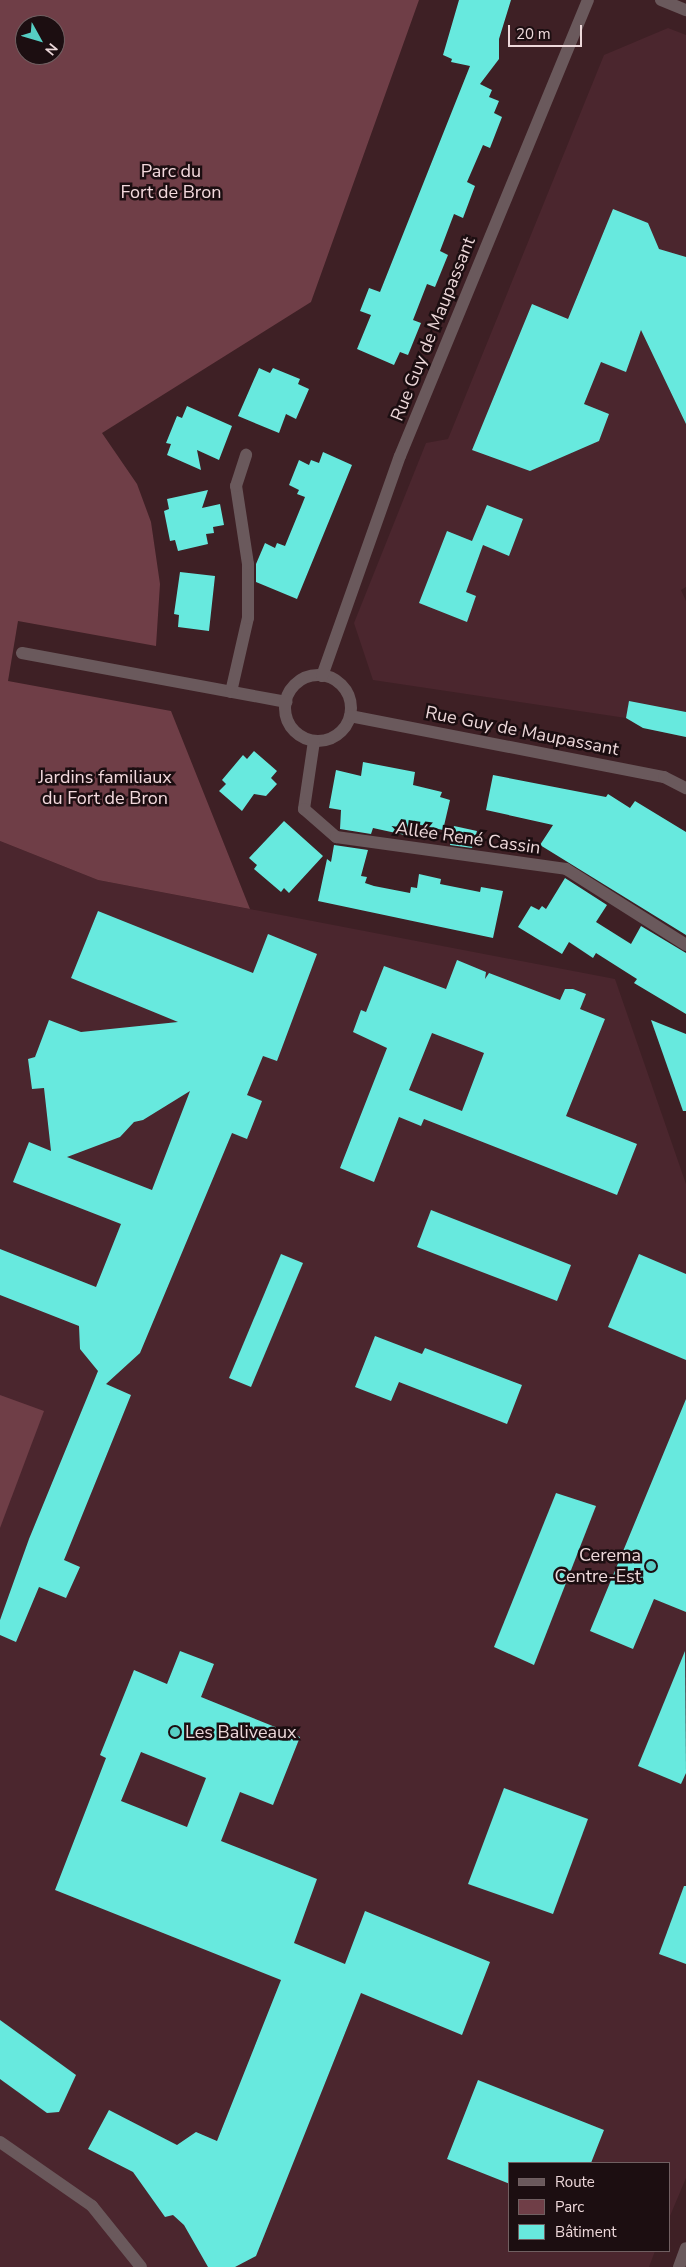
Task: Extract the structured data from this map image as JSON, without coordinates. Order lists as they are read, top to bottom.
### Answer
{
  "streets": {
    "street": ["Rue Guy de Maupassant", "Allée René Cassin"]
  },
  "crossings": [
    ["Rue Guy de Maupassant", "Allée René Cassin"]
  ],
  "parks": ["Parc du Fort de Bron", "Jardins familiaux du Fort de Bron"],
  "places": ["Cerema Centre-Est", "Les Baliveaux"],
  "legend": ["Route", "Parc", "Bâtiment"],
  "scale_bar": "20 m",
  "north": "bottom right"
}
